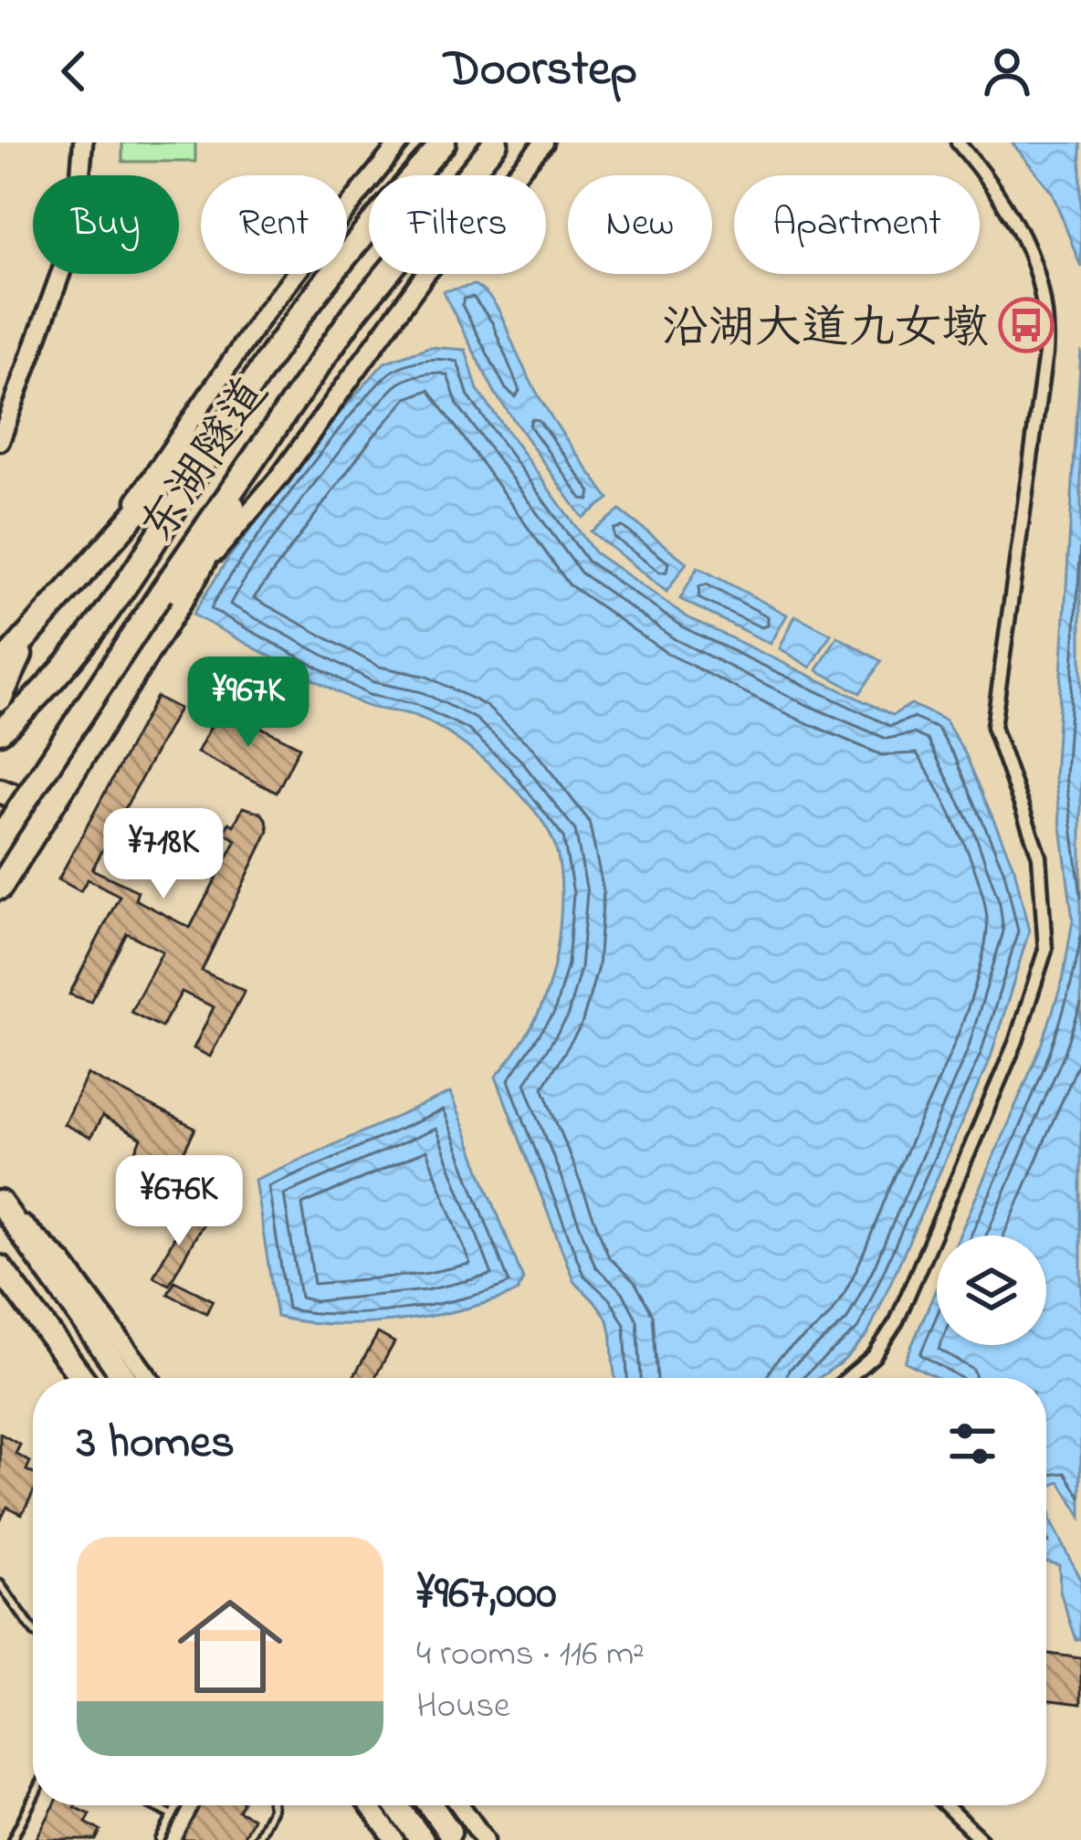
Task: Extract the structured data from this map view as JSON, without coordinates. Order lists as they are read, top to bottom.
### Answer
{
  "streets": {
    "highway": ["东湖隧道"]
  },
  "places": {
    "bus stop": ["沿湖大道九女墩"]
  },
  "page": {
    "header": "Doorstep",
    "chip": [
      "Buy",
      "Rent",
      "Filters",
      "New",
      "Apartment"
    ],
    "price": ["¥967K", "¥718K", "¥676K"],
    "heading": "3 homes",
    "list": [
      {
        "name": "¥967,000",
        "note": "4 rooms · 116 m² · House"
      }
    ]
  }
}
